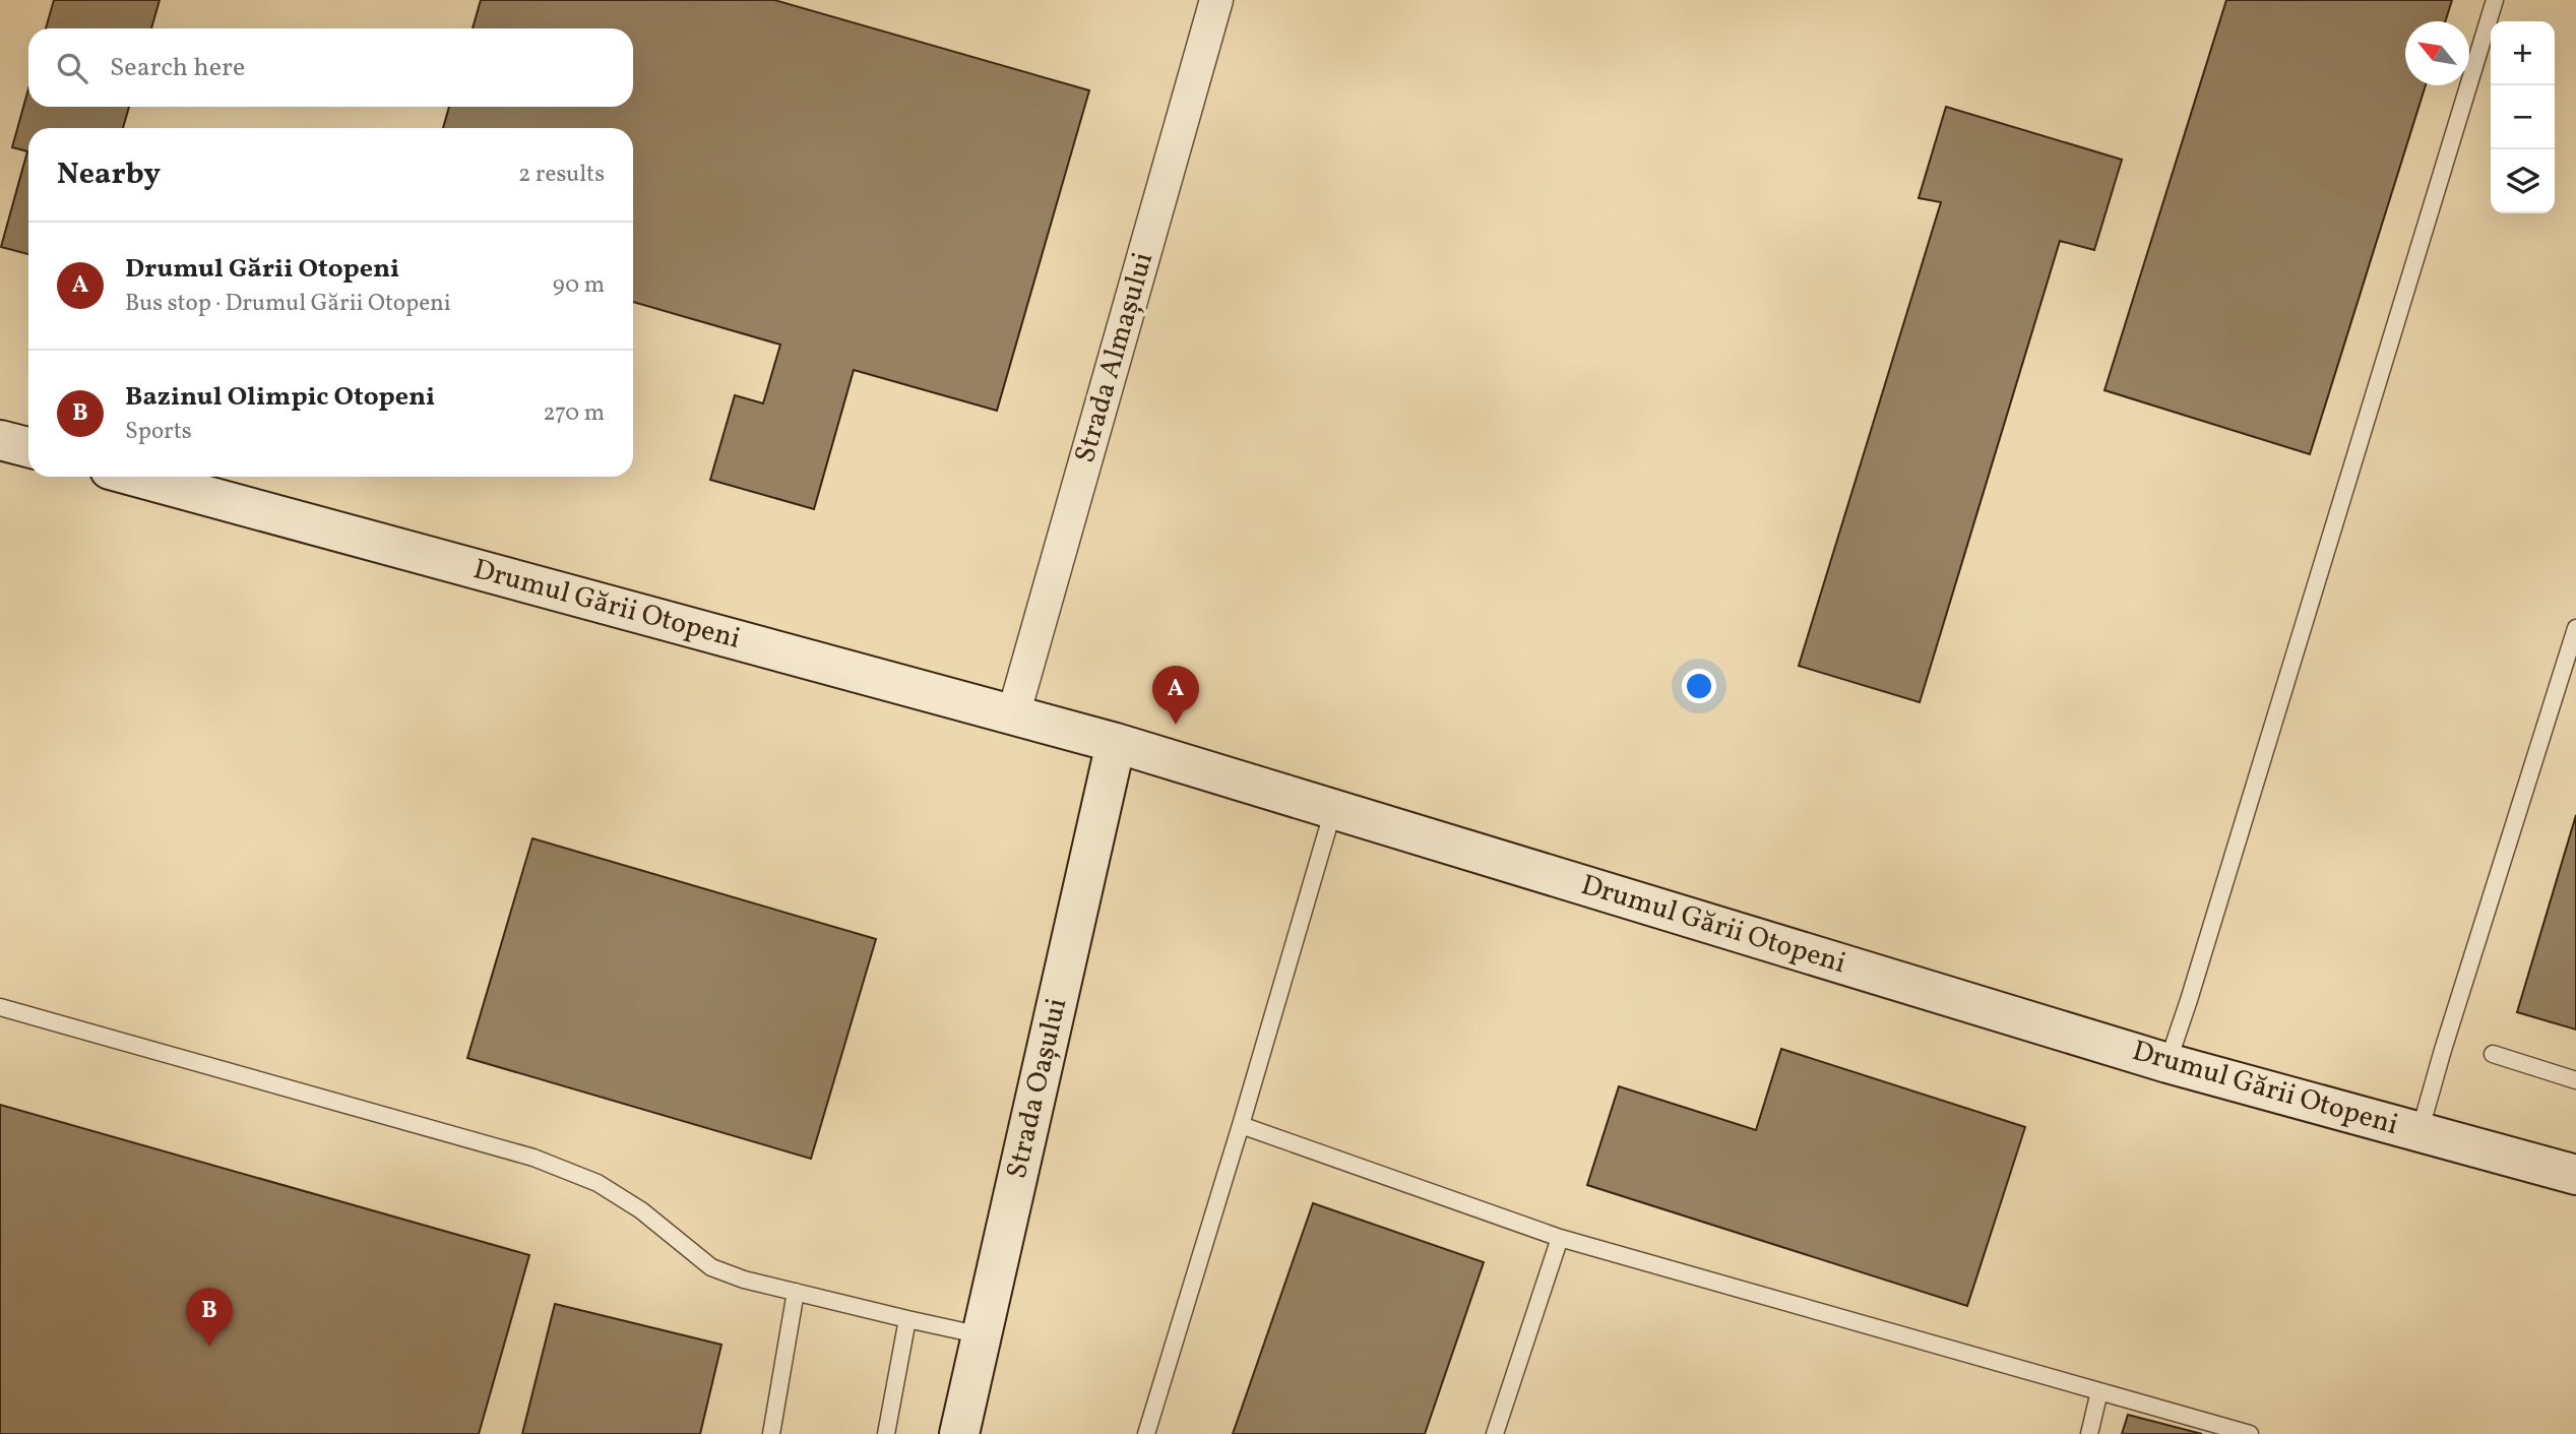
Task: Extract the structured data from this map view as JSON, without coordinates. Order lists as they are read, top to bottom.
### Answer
{
  "streets": {
    "main road": ["Drumul Gării Otopeni", "Strada Oașului"],
    "street": ["Strada Almașului"]
  },
  "crossings": [
    ["Strada Almașului", "Drumul Gării Otopeni"],
    ["Drumul Gării Otopeni", "Strada Oașului"]
  ],
  "north": "top left",
  "page": {
    "map_buttons": ["+", "−"],
    "search": "Search here",
    "heading": ["Nearby", "2 results"],
    "list": [
      {
        "mark": "A",
        "name": "Drumul Gării Otopeni",
        "note": "Bus stop · Drumul Gării Otopeni",
        "value": "90 m"
      },
      {
        "mark": "B",
        "name": "Bazinul Olimpic Otopeni",
        "note": "Sports",
        "value": "270 m"
      }
    ],
    "pins": ["A", "B"]
  }
}
